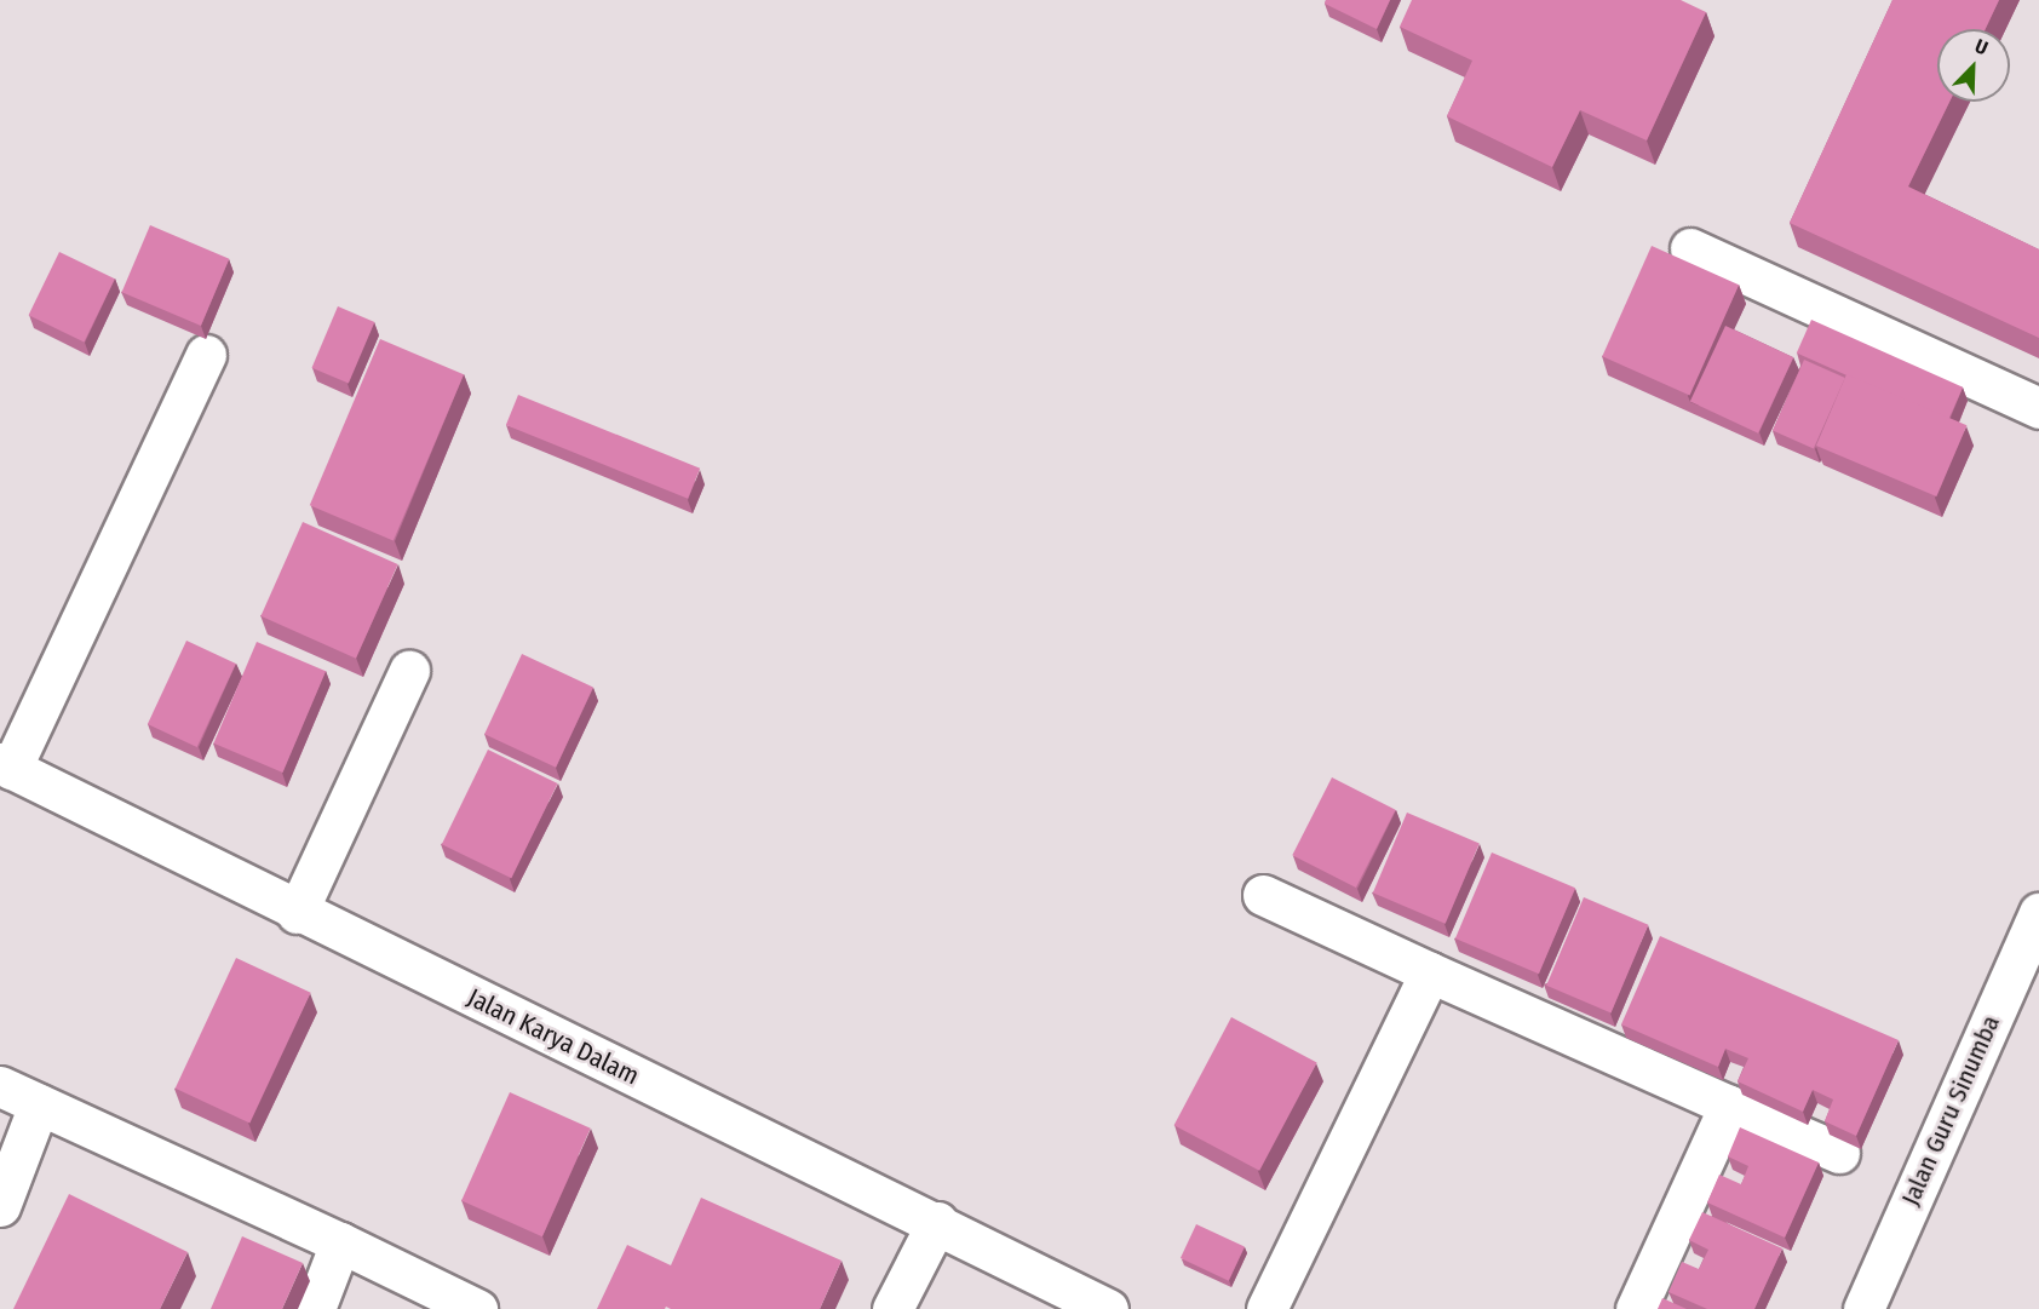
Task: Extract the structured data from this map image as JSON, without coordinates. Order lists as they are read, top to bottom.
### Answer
{
  "streets": {
    "street": ["Jalan Karya Dalam", "Jalan Guru Sinumba"]
  },
  "north": "top right"
}
